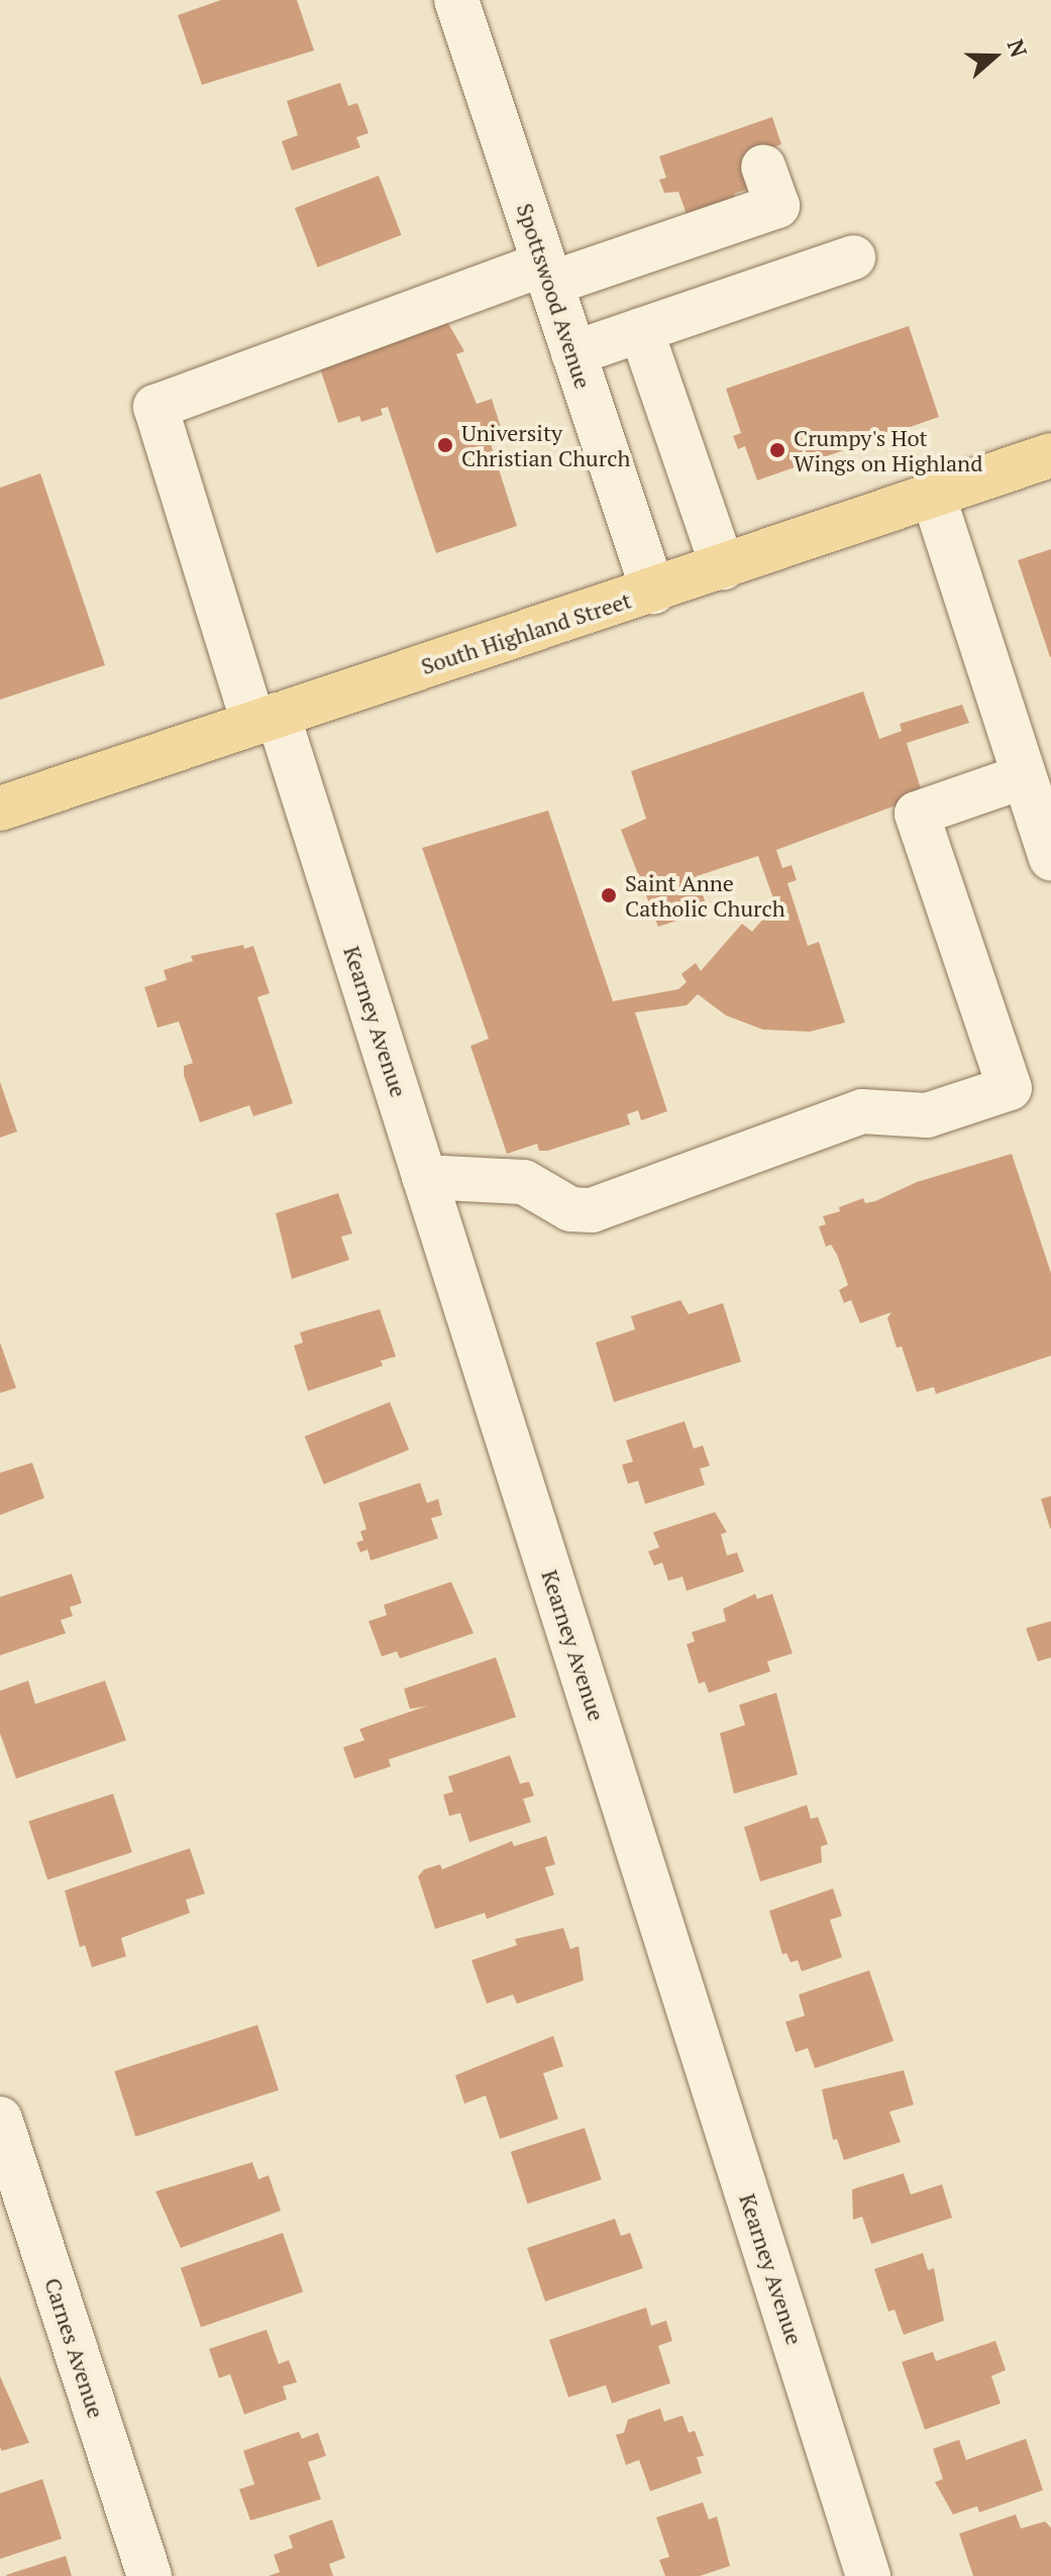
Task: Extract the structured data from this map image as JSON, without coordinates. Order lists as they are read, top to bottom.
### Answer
{
  "streets": {
    "main road": ["South Highland Street"],
    "street": ["Spottswood Avenue", "Kearney Avenue", "Carnes Avenue"]
  },
  "crossings": [
    ["Spottswood Avenue", "South Highland Street"],
    ["Spottswood Avenue", "Kearney Avenue"],
    ["South Highland Street", "Kearney Avenue"]
  ],
  "places": ["University Christian Church", "Crumpy's Hot Wings on Highland", "Saint Anne Catholic Church"],
  "north": "right"
}
